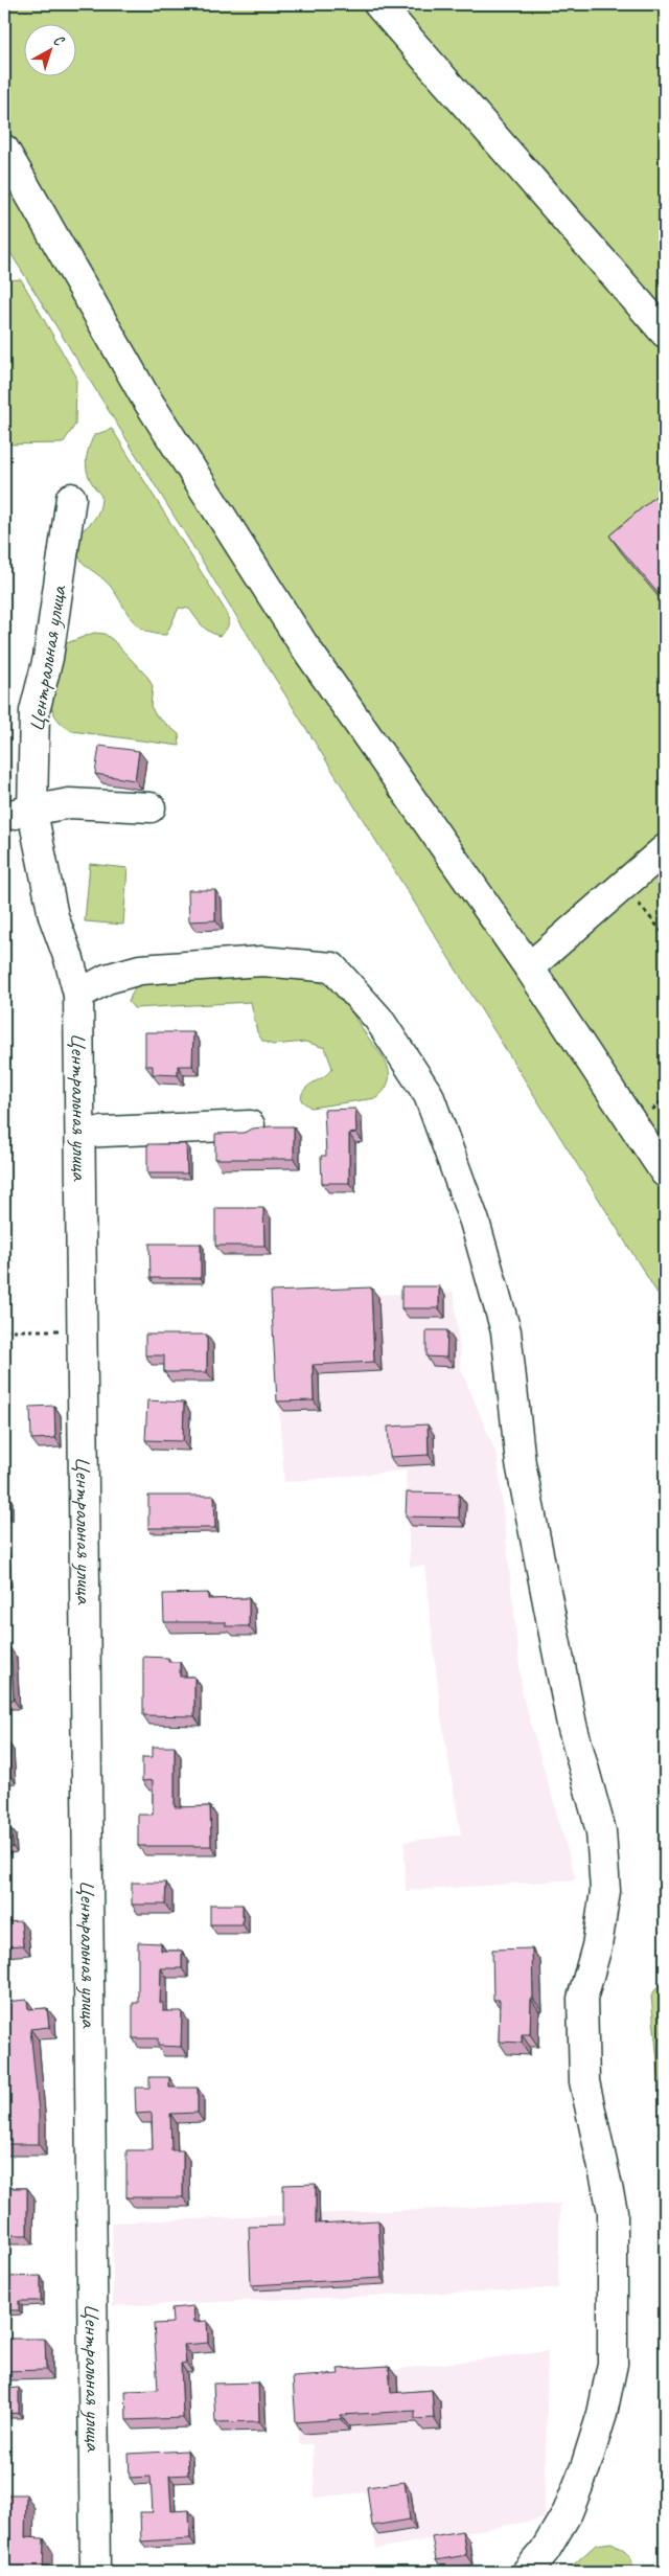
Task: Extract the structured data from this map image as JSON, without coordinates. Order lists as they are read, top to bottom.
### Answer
{
  "streets": {
    "street": ["Центральная улица"]
  },
  "north": "top right"
}
